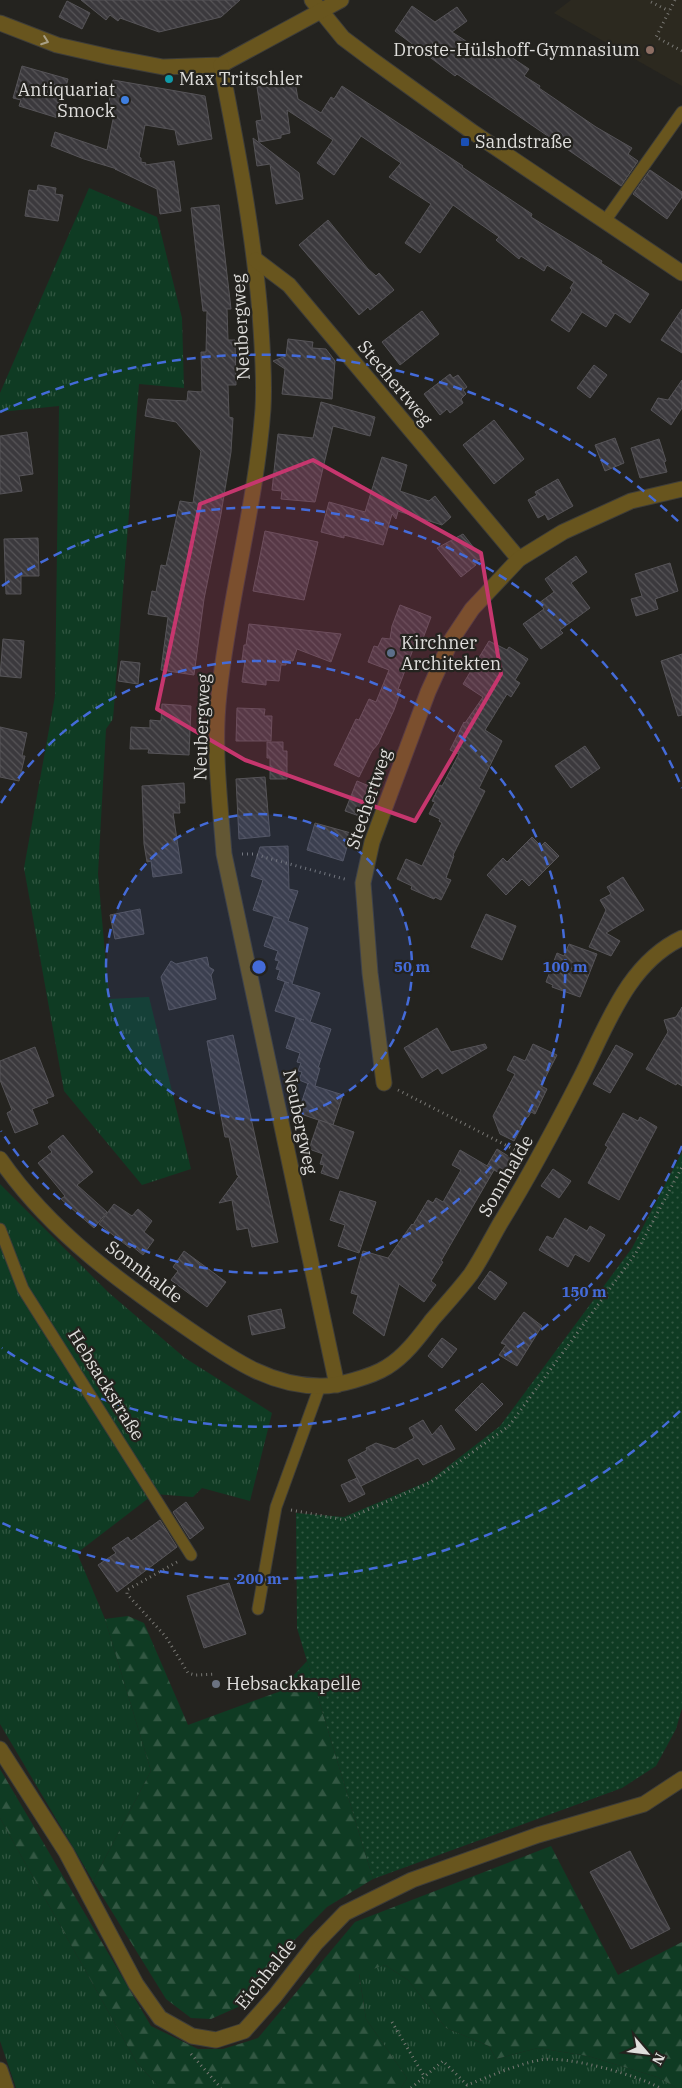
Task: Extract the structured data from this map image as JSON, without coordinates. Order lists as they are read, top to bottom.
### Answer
{
  "streets": {
    "street": [
      "Neubergweg",
      "Stechertweg",
      "Sonnhalde",
      "Eichhalde"
    ],
    "lane": ["Hebsackstraße"]
  },
  "crossings": [
    ["Neubergweg", "Stechertweg"],
    ["Neubergweg", "Sonnhalde"]
  ],
  "places": {
    "other": [
      "Droste-Hülshoff-Gymnasium",
      "Max Tritschler",
      "Antiquariat Smock",
      "Kirchner Architekten",
      "Hebsackkapelle"
    ],
    "transit": ["Sandstraße"]
  },
  "north": "bottom right",
  "rings": [
    "50 m",
    "100 m",
    "150 m",
    "200 m"
  ]
}
